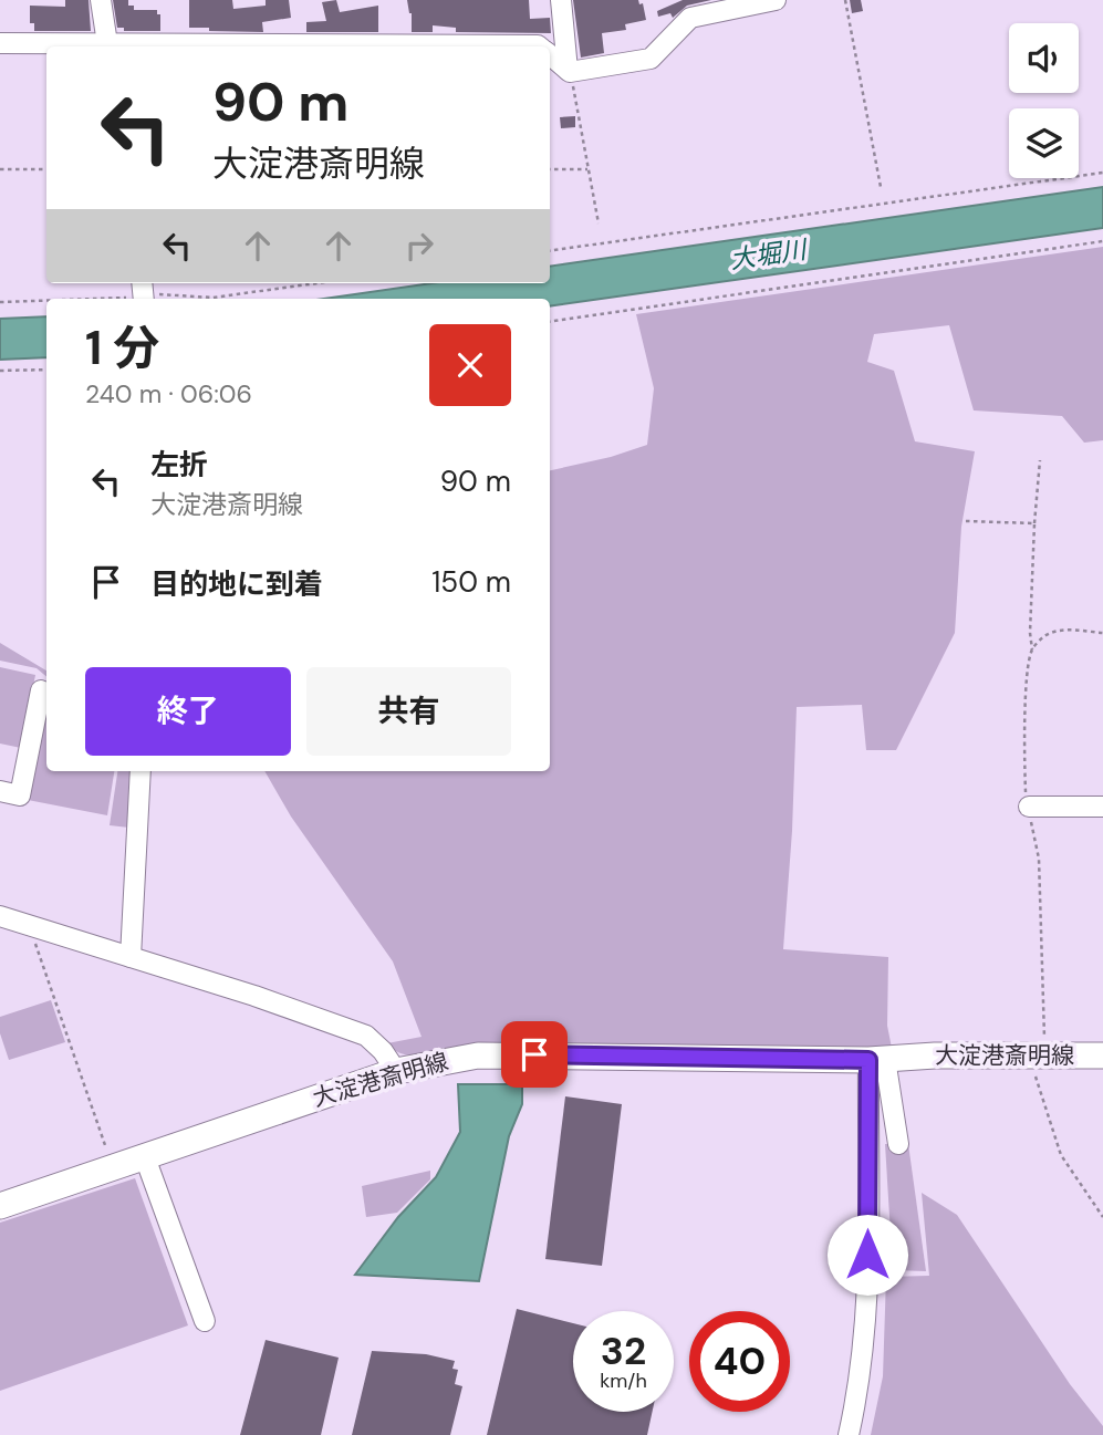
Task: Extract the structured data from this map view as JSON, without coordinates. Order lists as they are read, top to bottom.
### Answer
{
  "streets": {
    "main road": ["大淀港斎明線"]
  },
  "water": ["大堀川"],
  "page": {
    "turn": ["90 m", "大淀港斎明線"],
    "heading": ["1 分", "240 m · 06:06"],
    "list": [
      {
        "name": "左折",
        "note": "大淀港斎明線",
        "value": "90 m"
      },
      {
        "name": "目的地に到着",
        "value": "150 m"
      }
    ],
    "buttons": ["終了", "共有"],
    "speed": "32 km/h",
    "limit": "40"
  }
}
